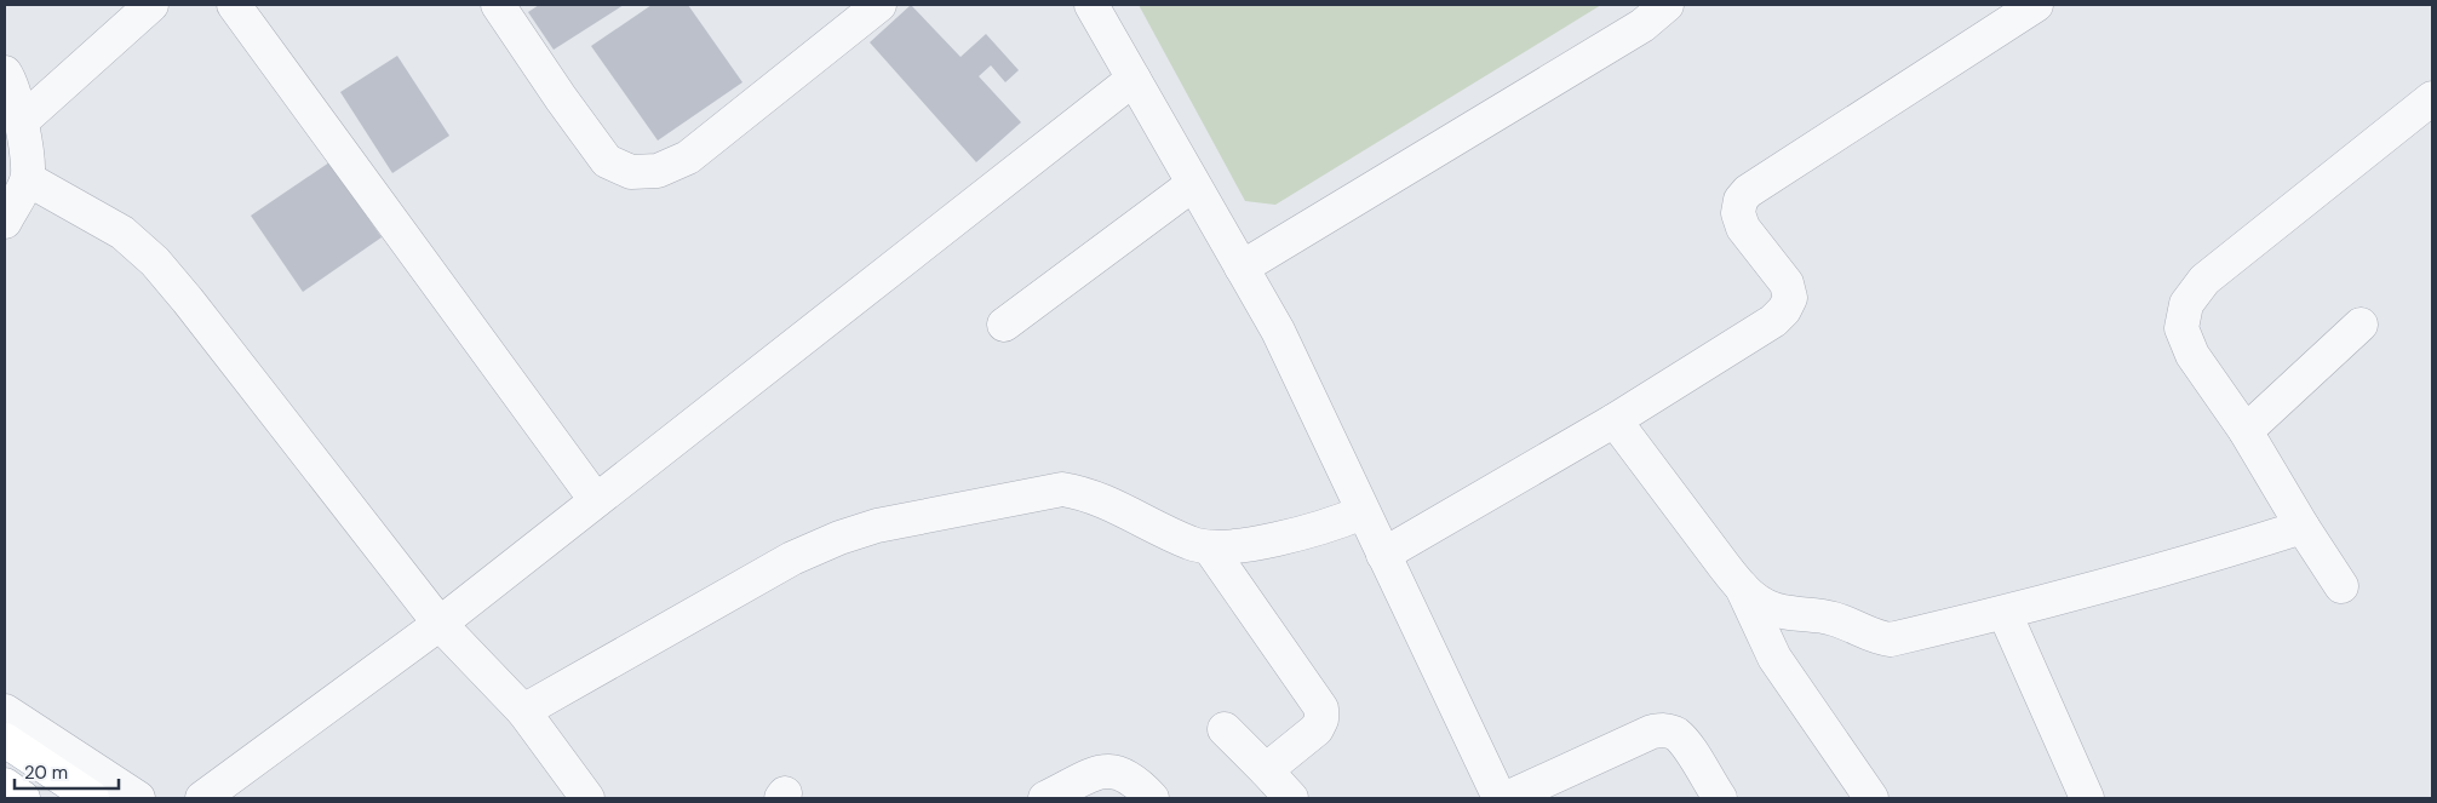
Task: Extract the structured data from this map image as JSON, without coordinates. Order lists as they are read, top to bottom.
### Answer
{
  "scale_bar": "20 m"
}
